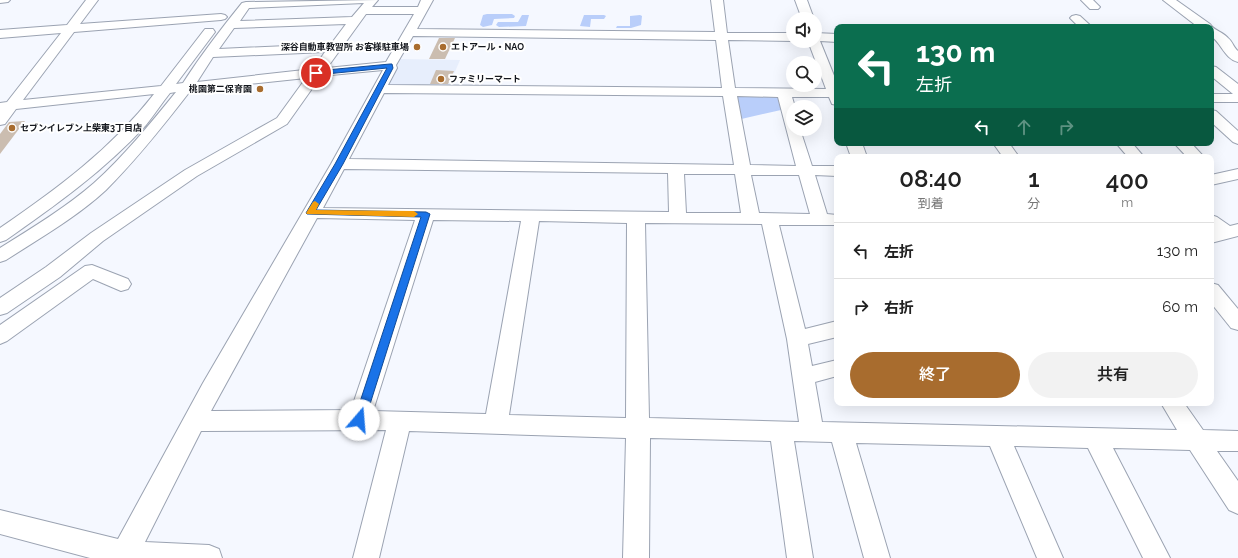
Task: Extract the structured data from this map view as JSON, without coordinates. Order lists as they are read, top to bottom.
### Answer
{
  "places": [
    "深谷自動車教習所 お客様駐車場",
    "エトアール・NAO",
    "ファミリーマート",
    "桃園第二保育園",
    "セブンイレブン上柴東3丁目店"
  ],
  "page": {
    "turn": ["130 m", "左折"],
    "eta": [
      "08:40",
      "到着",
      "1",
      "分",
      "400",
      "m"
    ],
    "list": [
      {
        "name": "左折",
        "value": "130 m"
      },
      {
        "name": "右折",
        "value": "60 m"
      }
    ],
    "buttons": ["終了", "共有"]
  }
}
